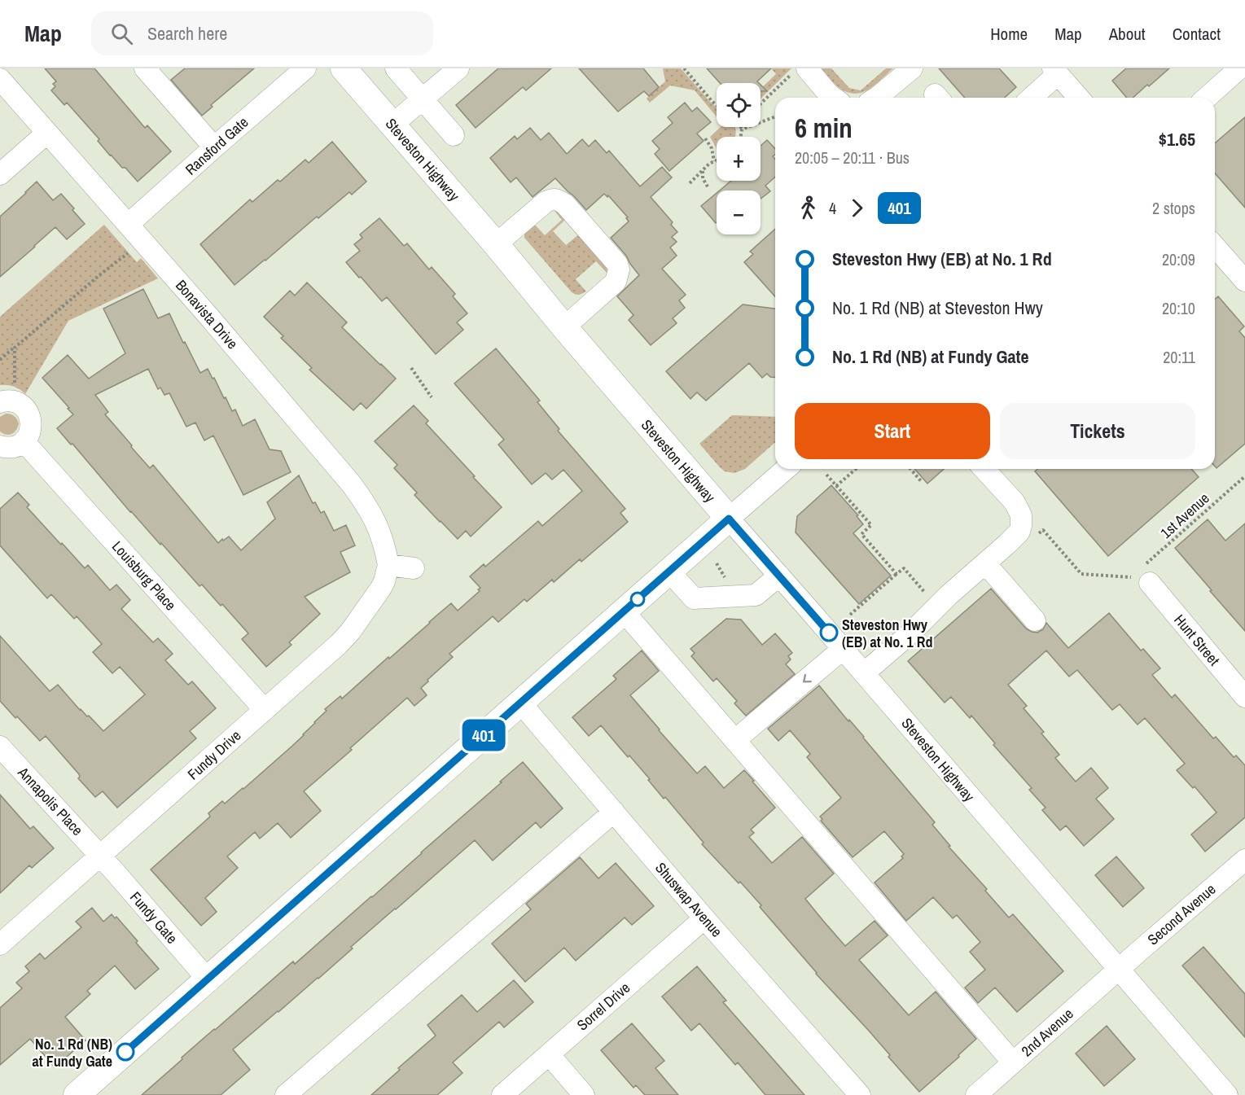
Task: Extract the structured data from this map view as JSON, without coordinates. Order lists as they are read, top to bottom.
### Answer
{
  "streets": {
    "main road": ["Steveston Highway"],
    "street": [
      "Ransford Gate",
      "Bonavista Drive",
      "Louisburg Place",
      "Hunt Street",
      "Fundy Drive",
      "Annapolis Place",
      "Shuswap Avenue",
      "Second Avenue",
      "Fundy Gate",
      "Sorrel Drive",
      "2nd Avenue"
    ],
    "path": ["1st Avenue"]
  },
  "crossings": [
    ["Ransford Gate", "Bonavista Drive"],
    ["Steveston Highway", "Second Avenue"],
    ["Steveston Highway", "2nd Avenue"],
    ["Bonavista Drive", "Fundy Drive"],
    ["1st Avenue", "Hunt Street"],
    ["Louisburg Place", "Fundy Drive"],
    ["Fundy Drive", "Annapolis Place"],
    ["Fundy Drive", "Fundy Gate"],
    ["Annapolis Place", "Fundy Gate"],
    ["Shuswap Avenue", "Sorrel Drive"],
    ["Second Avenue", "2nd Avenue"]
  ],
  "places": ["Steveston Hwy (EB) at No. 1 Rd", "No. 1 Rd (NB) at Fundy Gate"],
  "lines": ["bus line 401"],
  "page": {
    "header": "Map",
    "search": "Search here",
    "nav": [
      "Home",
      "Map",
      "About",
      "Contact"
    ],
    "on_map": "401",
    "map_buttons": ["+", "−"],
    "heading": ["6 min", "20:05 – 20:11 · Bus", "$1.65"],
    "legs": ["4", "401", "2 stops"],
    "list": [
      {
        "name": "Steveston Hwy (EB) at No. 1 Rd",
        "value": "20:09"
      },
      {
        "name": "No. 1 Rd (NB) at Steveston Hwy",
        "value": "20:10"
      },
      {
        "name": "No. 1 Rd (NB) at Fundy Gate",
        "value": "20:11"
      }
    ],
    "buttons": ["Start", "Tickets"]
  }
}
